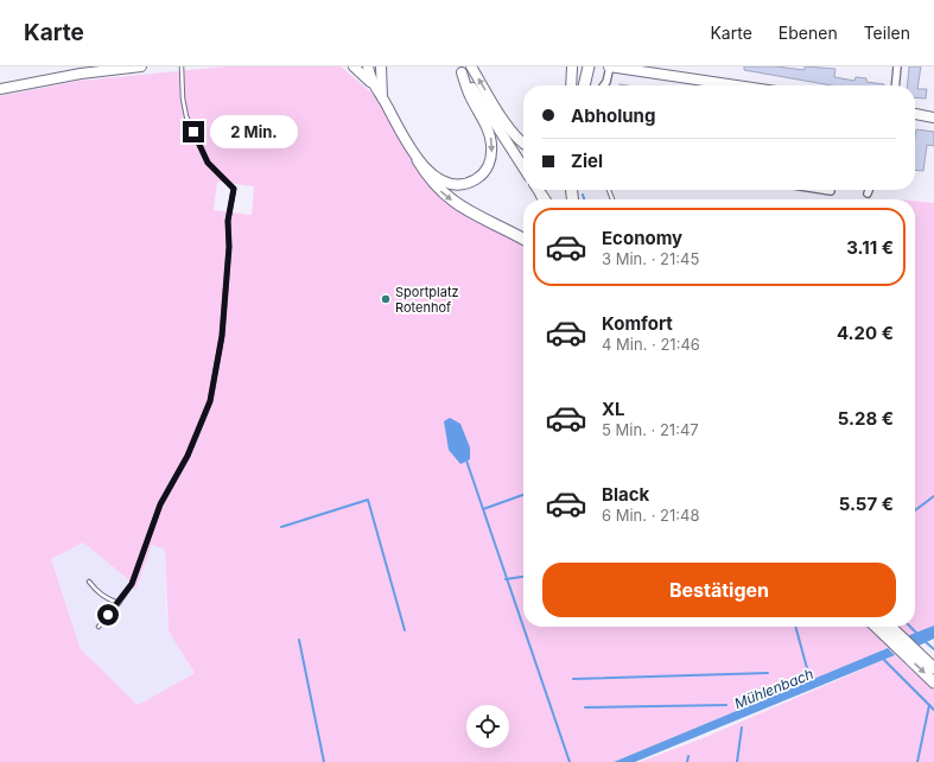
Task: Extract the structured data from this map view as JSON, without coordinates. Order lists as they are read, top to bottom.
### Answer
{
  "water": ["Mühlenbach"],
  "places": ["Sportplatz Rotenhof"],
  "page": {
    "header": "Karte",
    "nav": ["Karte", "Ebenen", "Teilen"],
    "banner": ["Abholung", "Ziel"],
    "bubble": "2 Min.",
    "list": [
      {
        "name": "Economy",
        "note": "3 Min. · 21:45",
        "value": "3.11 €"
      },
      {
        "name": "Komfort",
        "note": "4 Min. · 21:46",
        "value": "4.20 €"
      },
      {
        "name": "XL",
        "note": "5 Min. · 21:47",
        "value": "5.28 €"
      },
      {
        "name": "Black",
        "note": "6 Min. · 21:48",
        "value": "5.57 €"
      }
    ],
    "buttons": "Bestätigen"
  }
}
